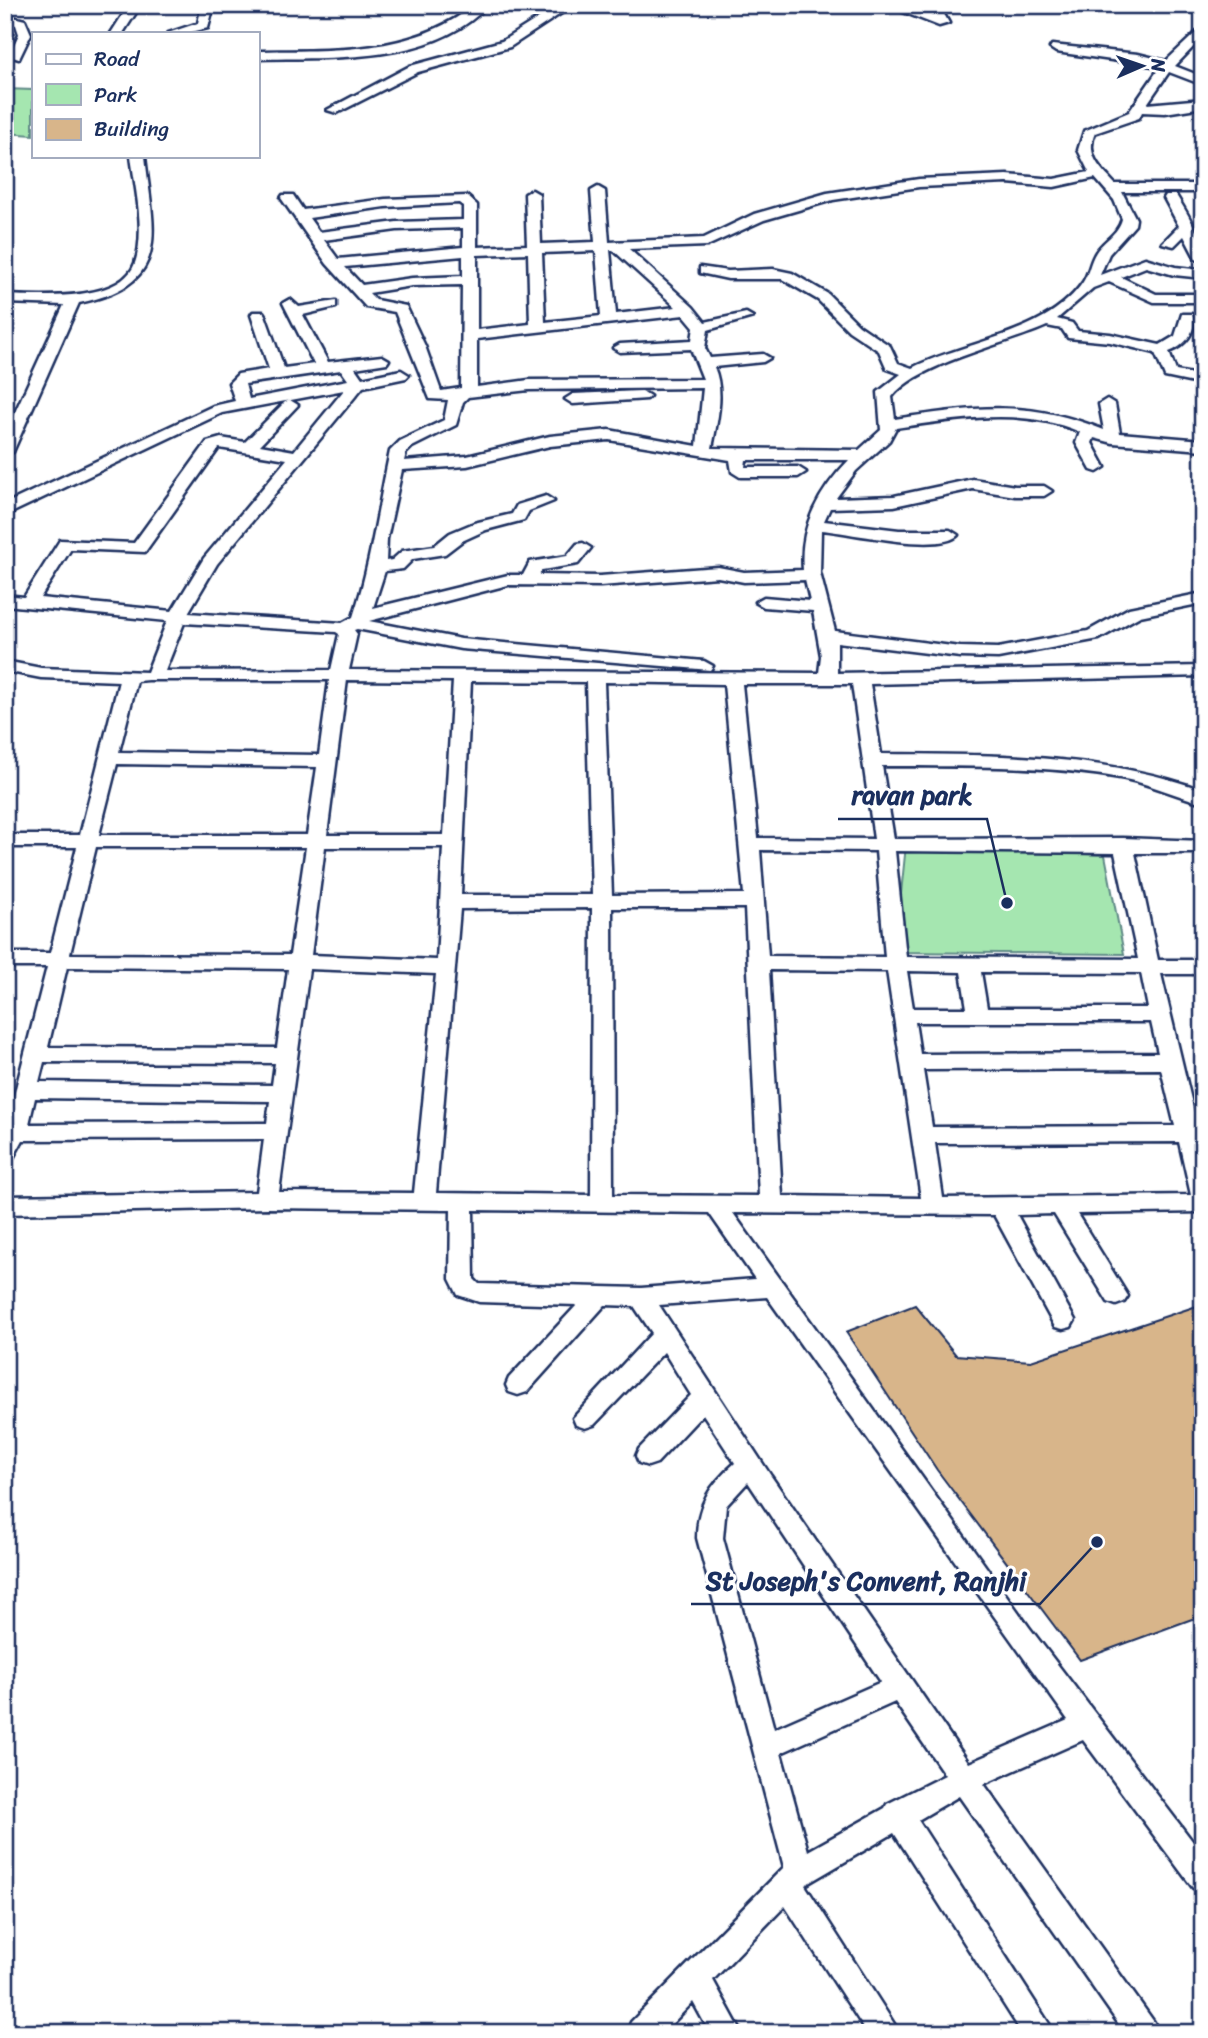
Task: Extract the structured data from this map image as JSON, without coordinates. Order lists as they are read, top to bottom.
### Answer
{
  "places": ["ravan park", "St Joseph's Convent, Ranjhi"],
  "legend": ["Road", "Park", "Building"],
  "north": "right"
}
